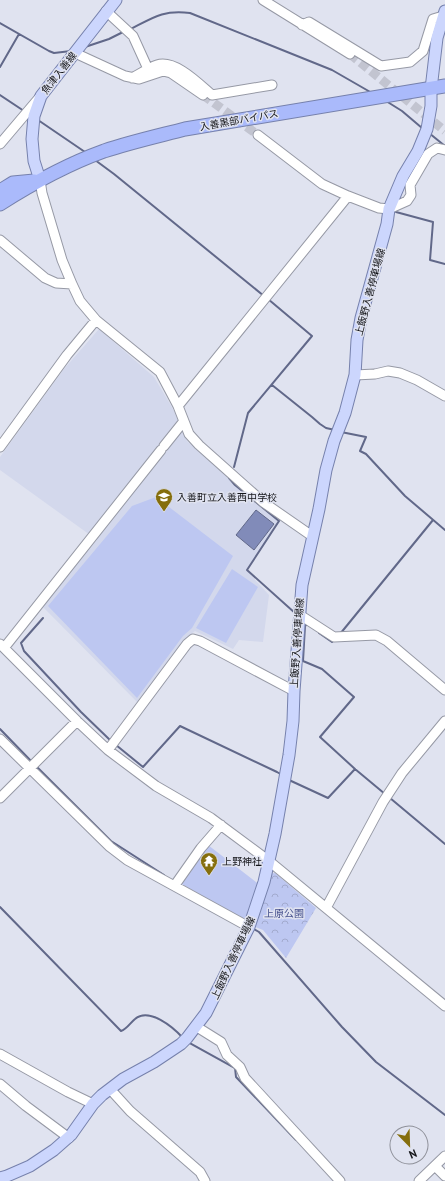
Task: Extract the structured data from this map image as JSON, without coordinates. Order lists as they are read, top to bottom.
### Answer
{
  "streets": {
    "highway": ["入善黒部バイパス"],
    "main road": ["魚津入善線", "上飯野入善停車場線"]
  },
  "crossings": [
    ["魚津入善線", "入善黒部バイパス"],
    ["入善黒部バイパス", "上飯野入善停車場線"]
  ],
  "parks": ["上原公園"],
  "places": {
    "school or university": ["入善町立入善西中学校"],
    "temple": ["上野神社"]
  },
  "north": "bottom right"
}
